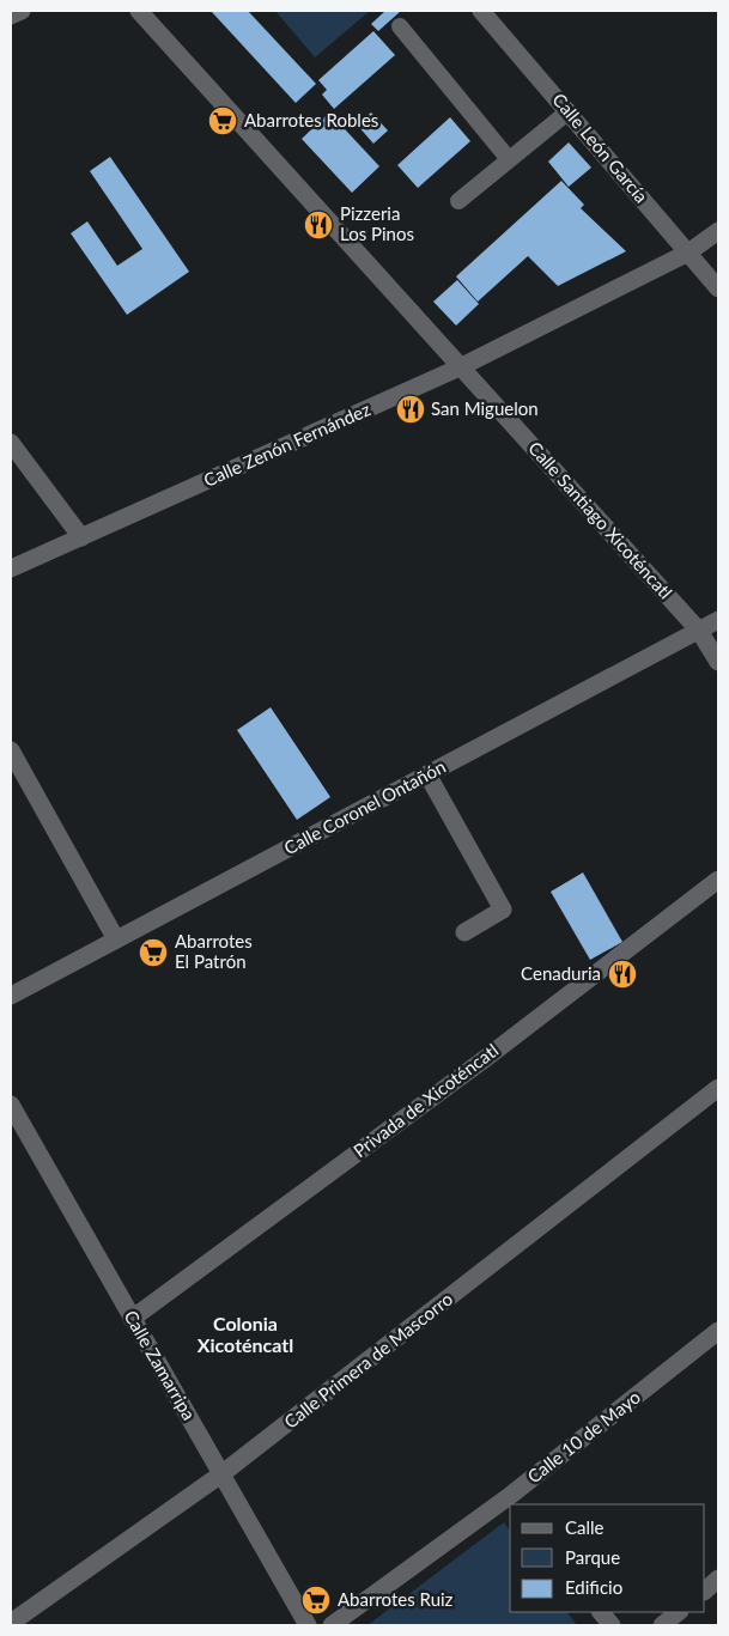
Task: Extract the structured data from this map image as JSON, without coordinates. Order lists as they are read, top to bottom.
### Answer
{
  "streets": {
    "street": [
      "Calle León García",
      "Calle Zenón Fernández",
      "Calle Santiago Xicoténcatl",
      "Calle Coronel Ontañón",
      "Privada de Xicoténcatl",
      "Calle Primera de Mascorro",
      "Calle Zamarripa",
      "Calle 10 de Mayo"
    ]
  },
  "crossings": [
    ["Calle León García", "Calle Zenón Fernández"],
    ["Calle Zenón Fernández", "Calle Santiago Xicoténcatl"],
    ["Calle Santiago Xicoténcatl", "Calle Coronel Ontañón"],
    ["Privada de Xicoténcatl", "Calle Zamarripa"],
    ["Calle Primera de Mascorro", "Calle Zamarripa"]
  ],
  "districts": ["Colonia Xicoténcatl"],
  "places": {
    "supermarket": ["Abarrotes Robles", "Abarrotes El Patrón", "Abarrotes Ruiz"],
    "restaurant": ["Pizzeria Los Pinos", "San Miguelon", "Cenaduria"]
  },
  "legend": ["Calle", "Parque", "Edificio"]
}
